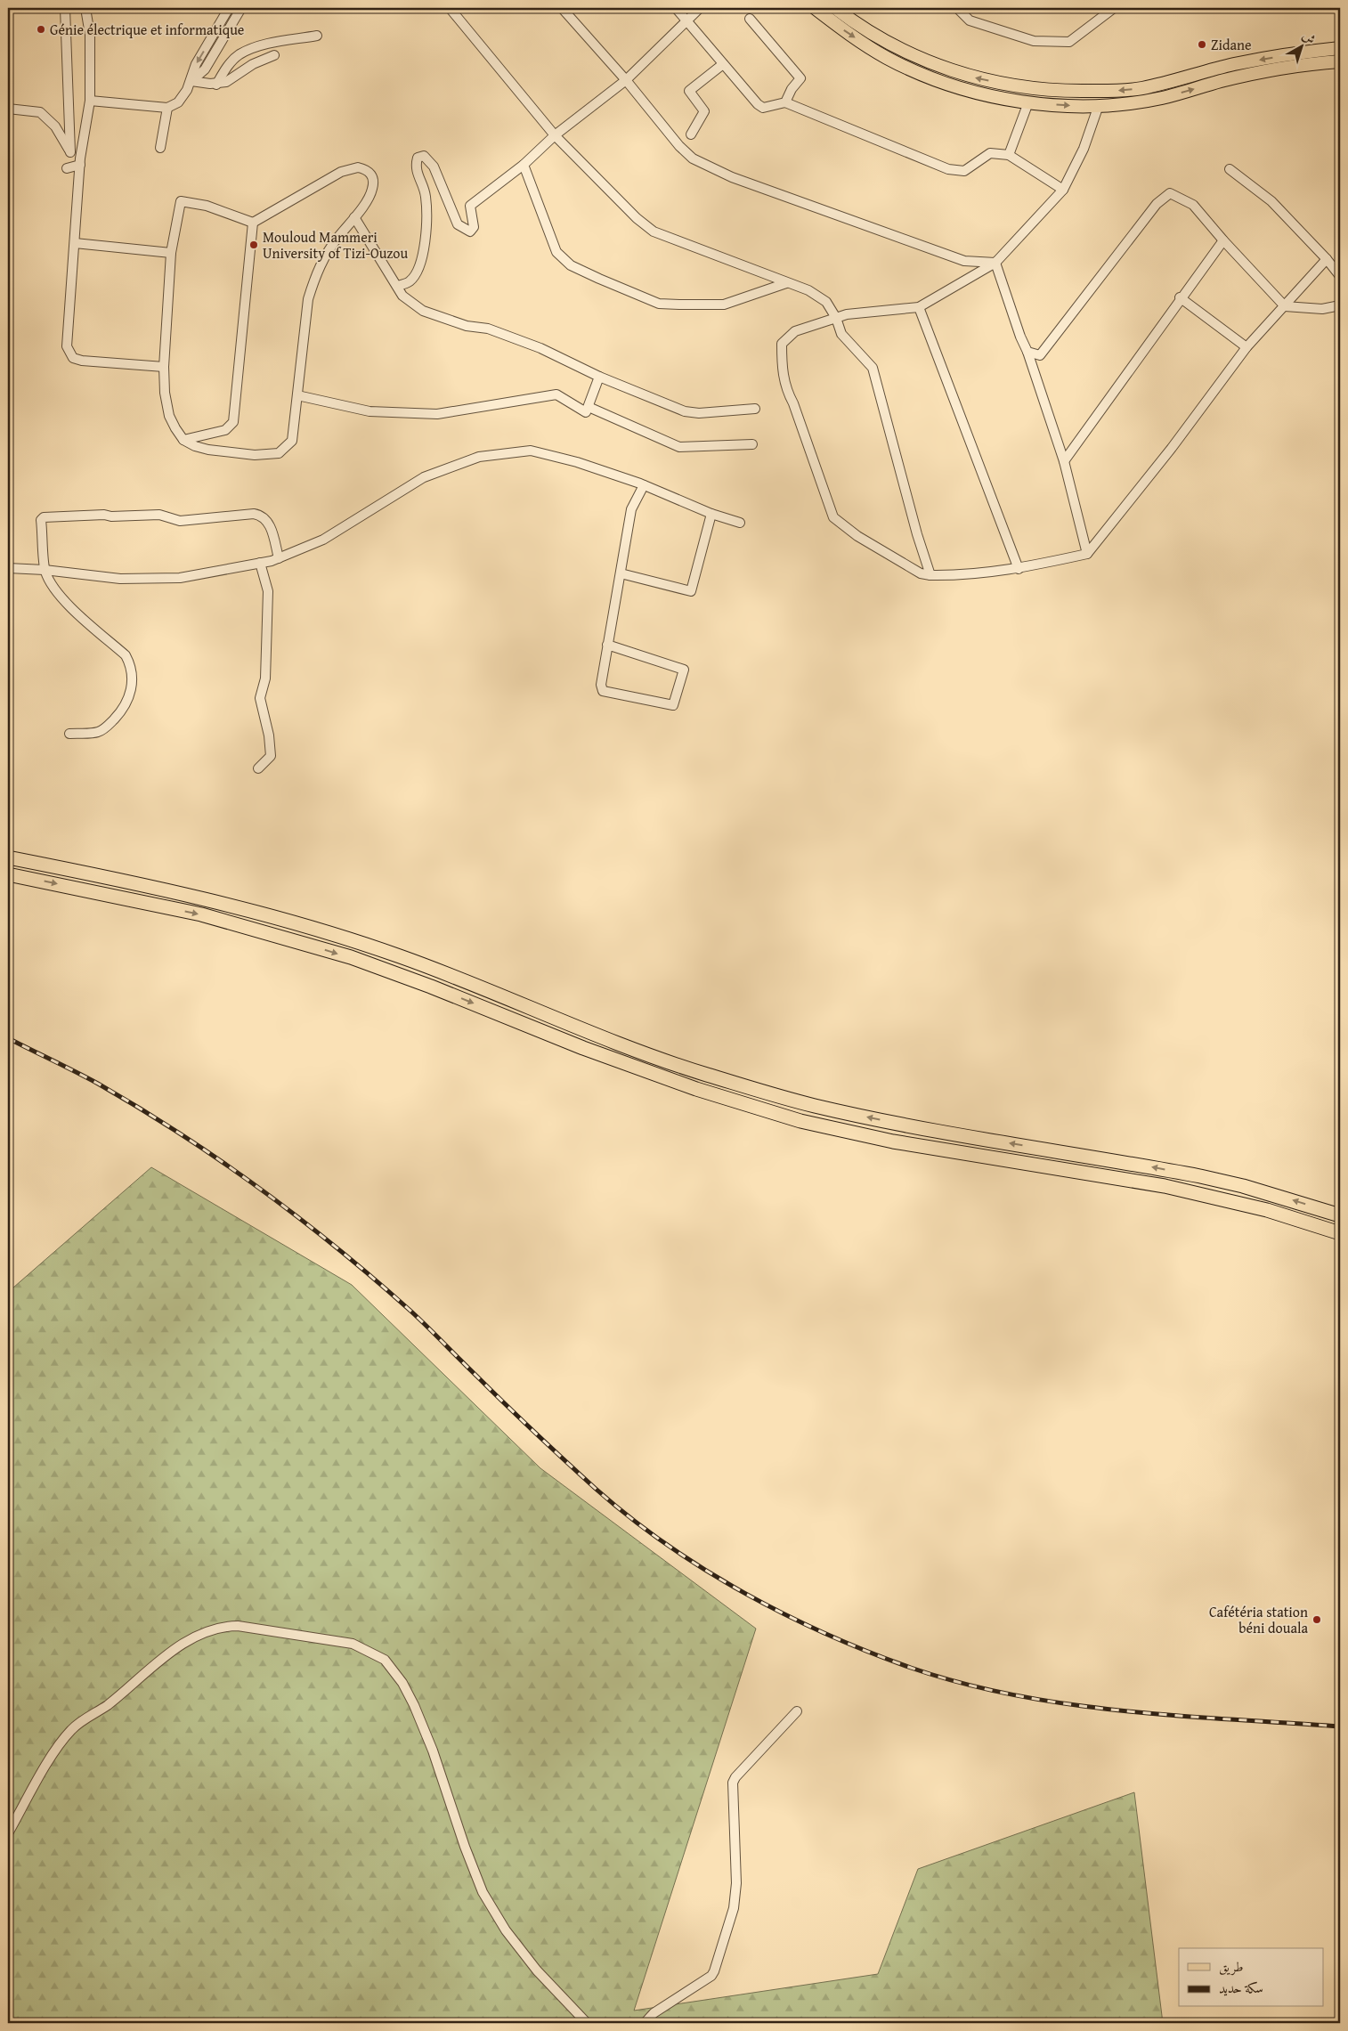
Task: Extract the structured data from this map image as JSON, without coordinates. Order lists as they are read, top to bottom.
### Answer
{
  "places": [
    "Génie électrique et informatique",
    "Zidane",
    "Mouloud Mammeri University of Tizi-Ouzou",
    "Cafétéria station béni douala"
  ],
  "legend": ["طريق", "سكة حديد"],
  "north": "top right"
}
